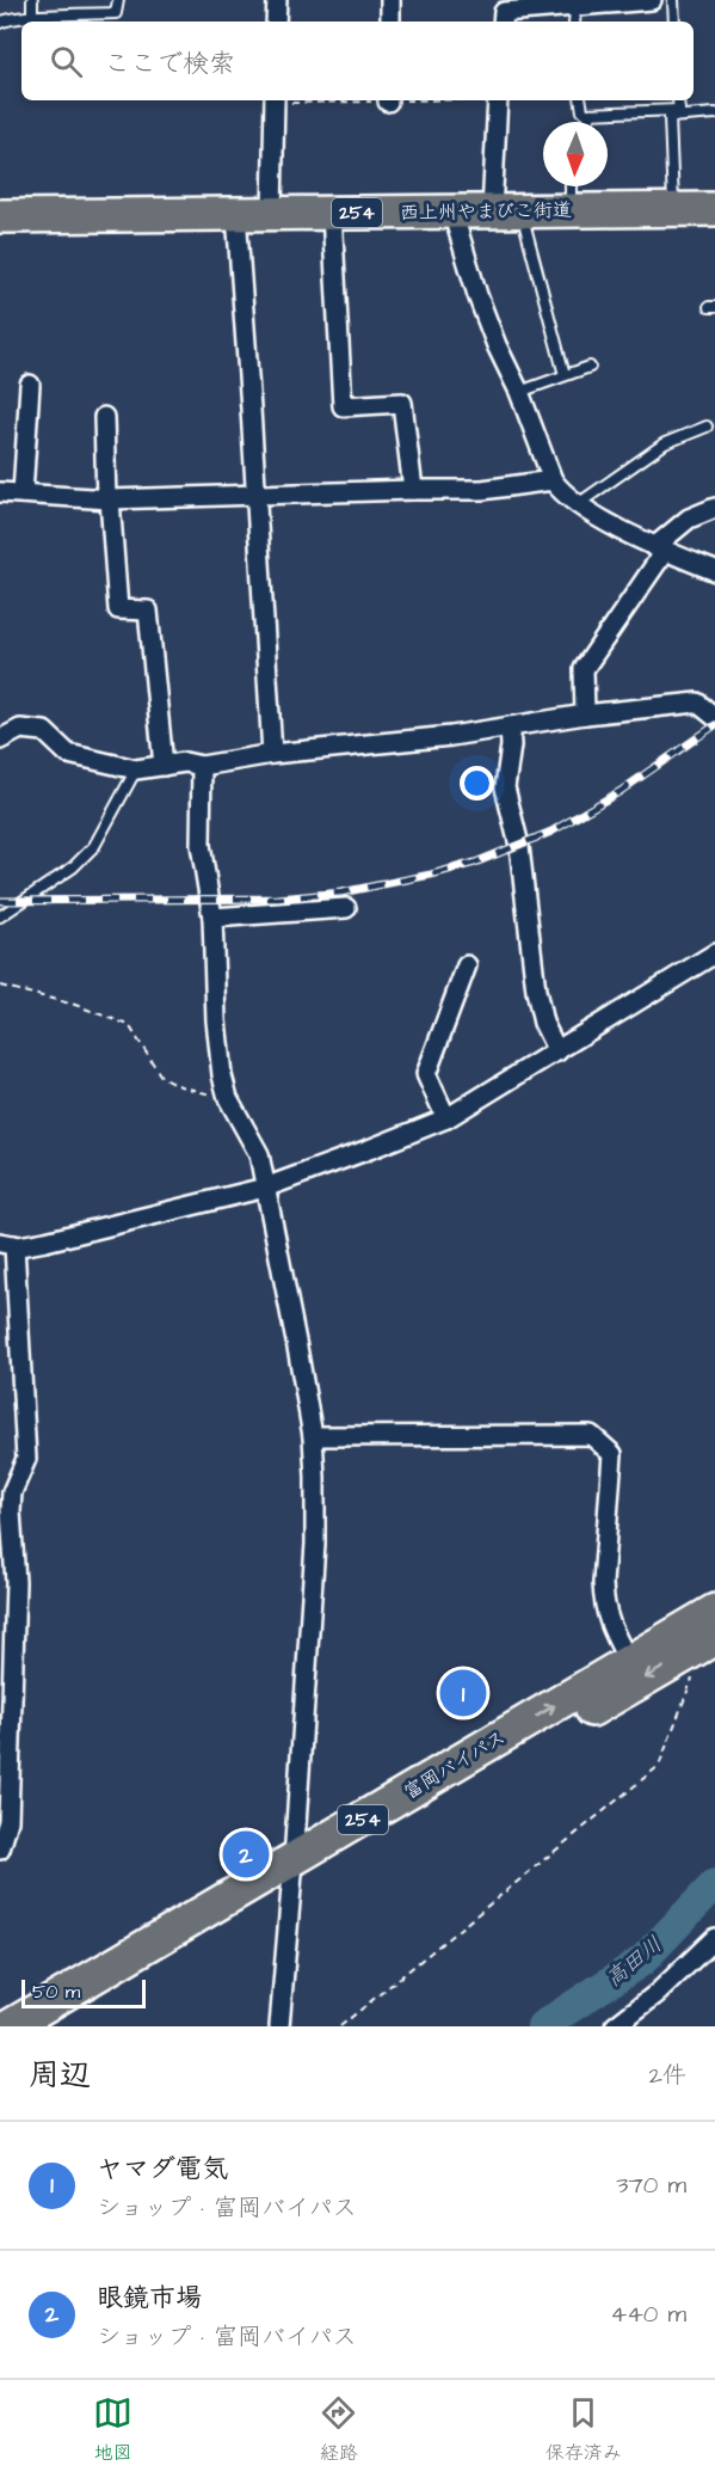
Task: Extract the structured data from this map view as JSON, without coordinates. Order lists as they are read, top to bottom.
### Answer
{
  "streets": {
    "highway": ["西上州やまびこ街道", "254", "富岡バイパス"]
  },
  "water": ["高田川"],
  "scale_bar": "50 m",
  "north": "bottom",
  "page": {
    "search": "ここで検索",
    "pins": ["1", "2"],
    "scale": "50 m",
    "heading": ["周辺", "2件"],
    "list": [
      {
        "mark": "1",
        "name": "ヤマダ電気",
        "note": "ショップ · 富岡バイパス",
        "value": "370 m"
      },
      {
        "mark": "2",
        "name": "眼鏡市場",
        "note": "ショップ · 富岡バイパス",
        "value": "440 m"
      }
    ],
    "nav": ["地図", "経路", "保存済み"]
  }
}
